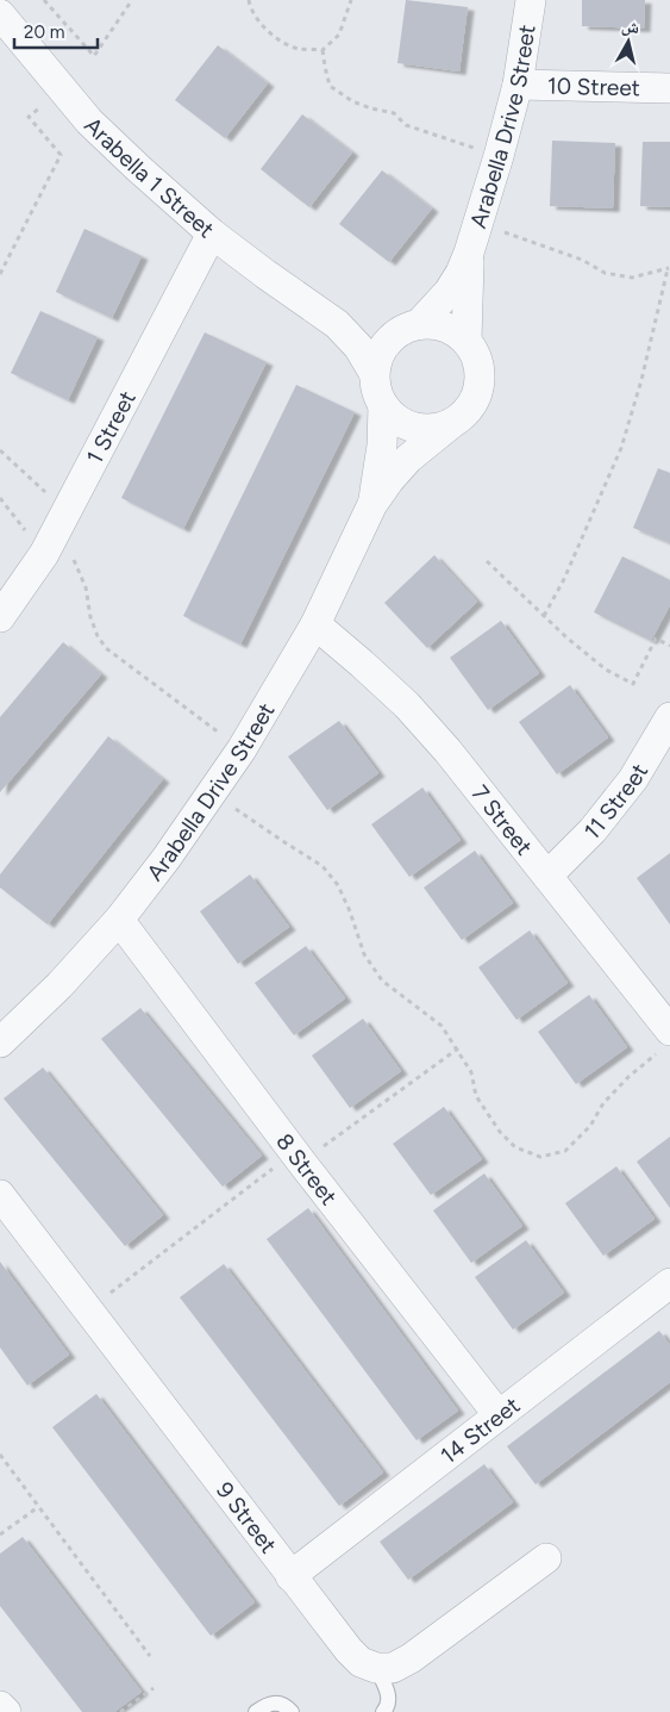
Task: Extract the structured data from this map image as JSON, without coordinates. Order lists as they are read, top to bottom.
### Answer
{
  "streets": {
    "street": [
      "10 Street",
      "Arabella Drive Street",
      "Arabella 1 Street",
      "1 Street",
      "11 Street",
      "7 Street",
      "8 Street",
      "14 Street",
      "9 Street"
    ]
  },
  "crossings": [
    ["10 Street", "Arabella Drive Street"],
    ["Arabella Drive Street", "Arabella 1 Street"],
    ["Arabella Drive Street", "7 Street"],
    ["Arabella Drive Street", "8 Street"],
    ["Arabella 1 Street", "1 Street"],
    ["11 Street", "7 Street"],
    ["8 Street", "14 Street"],
    ["14 Street", "9 Street"]
  ],
  "scale_bar": "20 m",
  "north": "top"
}
